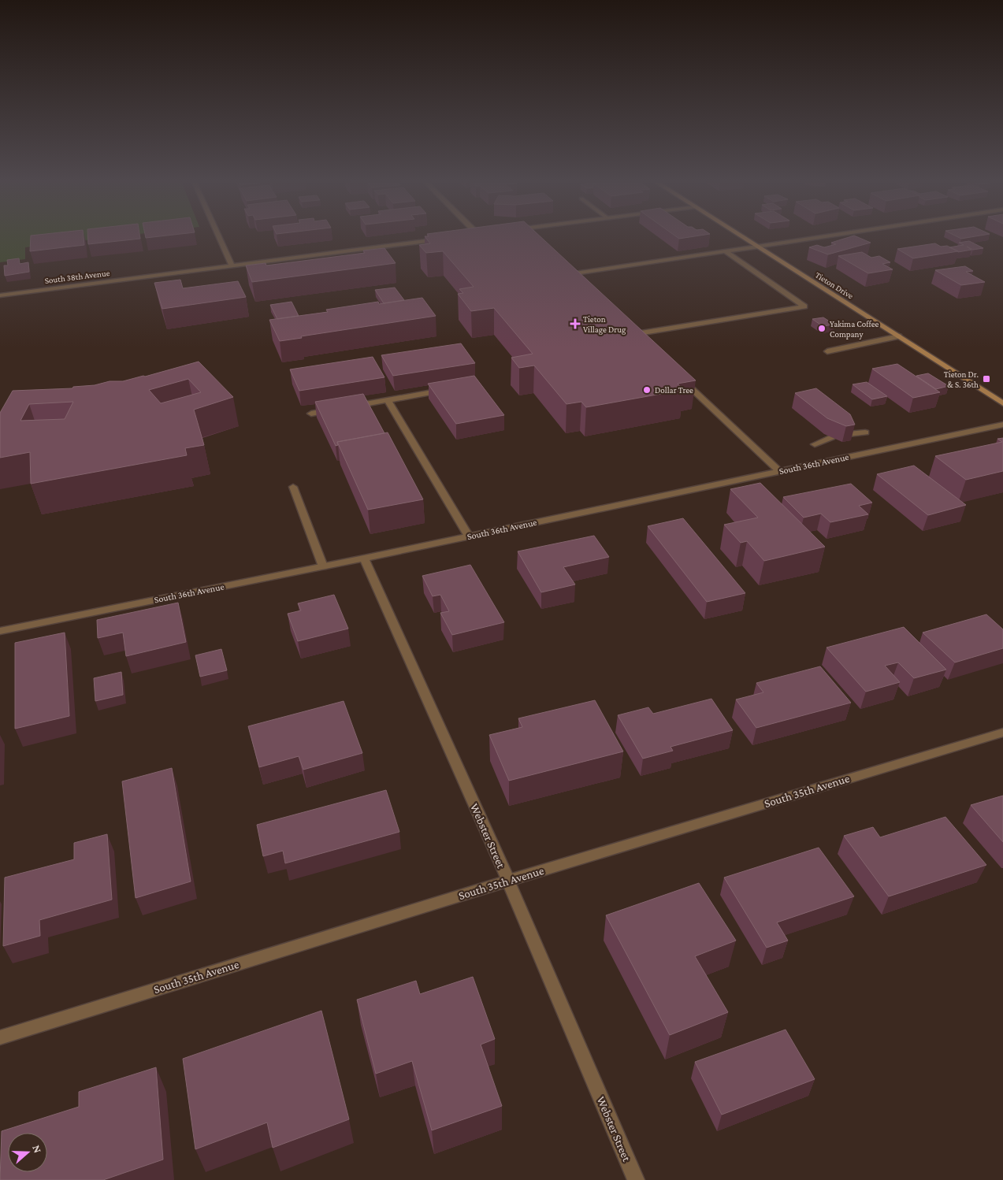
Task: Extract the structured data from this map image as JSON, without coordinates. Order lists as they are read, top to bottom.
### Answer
{
  "streets": {
    "main road": ["Tieton Drive"],
    "street": [
      "South 38th Avenue",
      "South 36th Avenue",
      "South 35th Avenue",
      "Webster Street"
    ]
  },
  "crossings": [
    ["South 36th Avenue", "Webster Street"],
    ["South 35th Avenue", "Webster Street"]
  ],
  "places": {
    "health": ["Tieton Village Drug"],
    "other": ["Yakima Coffee Company", "Dollar Tree"],
    "transit": ["Tieton Dr. & S. 36th"]
  },
  "north": "right"
}
